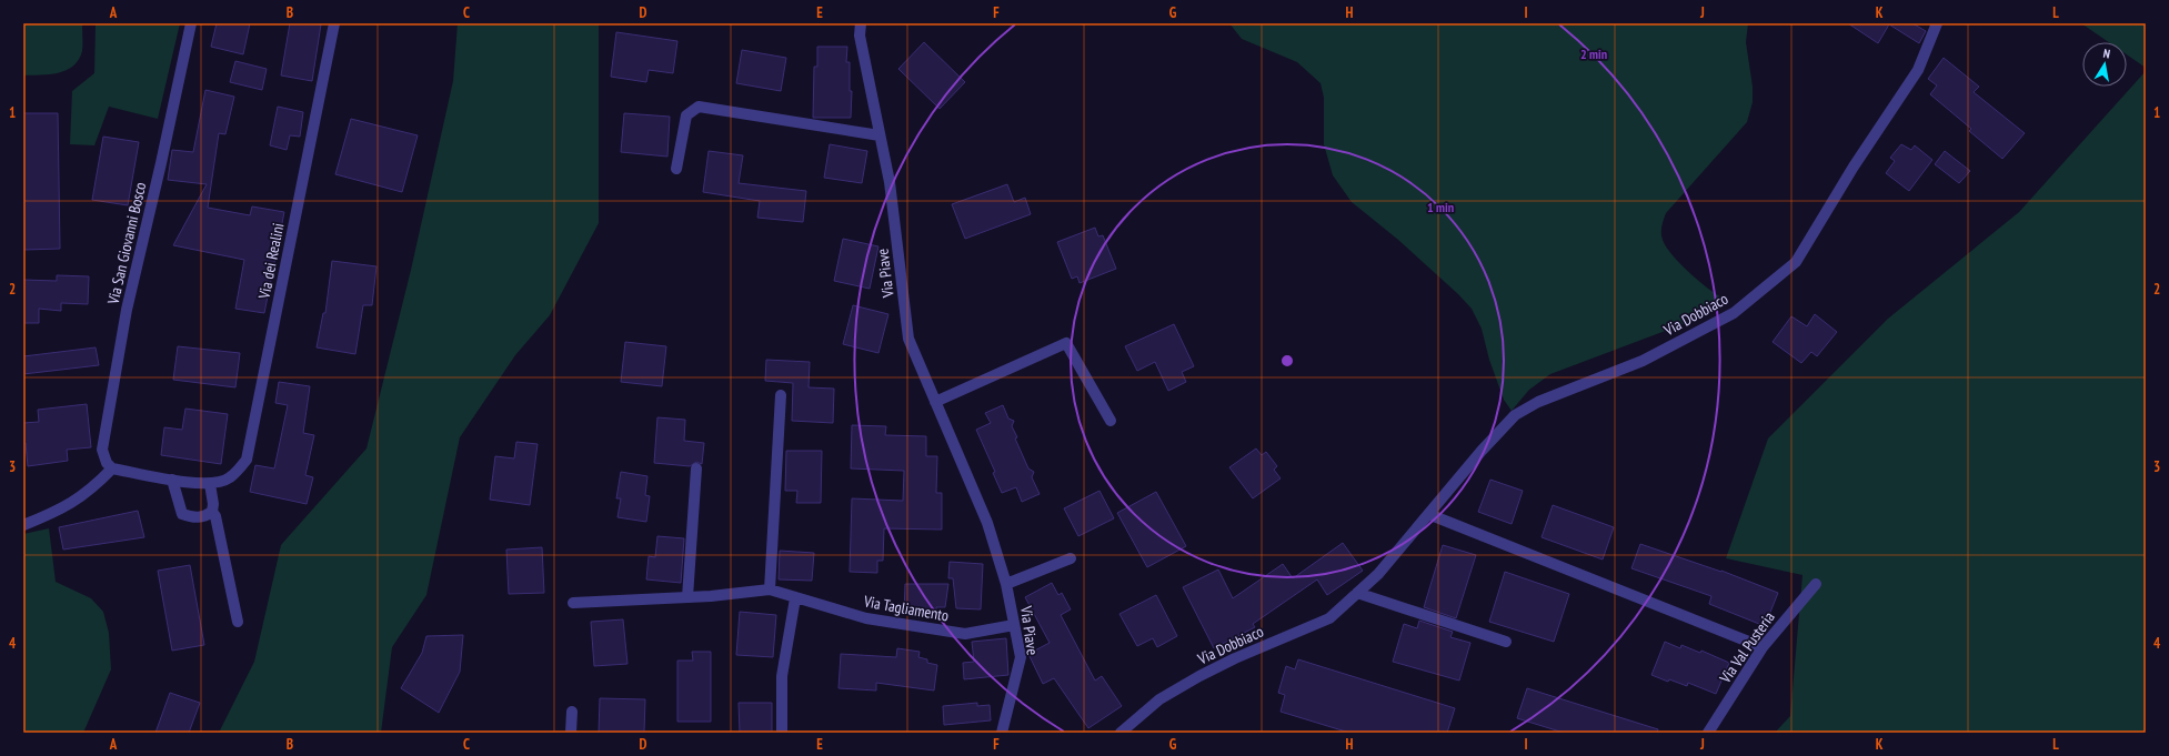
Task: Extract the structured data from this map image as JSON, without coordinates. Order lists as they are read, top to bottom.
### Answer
{
  "streets": {
    "street": [
      "Via San Giovanni Bosco",
      "Via dei Realini",
      "Via Piave",
      "Via Dobbiaco",
      "Via Tagliamento",
      "Via Val Pusteria"
    ]
  },
  "crossings": [
    ["Via San Giovanni Bosco", "Via dei Realini"],
    ["Via Piave", "Via Tagliamento"]
  ],
  "north": "top",
  "grid": {
    "columns": [
      "A",
      "B",
      "C",
      "D",
      "E",
      "F",
      "G",
      "H",
      "I",
      "J",
      "K",
      "L"
    ],
    "rows": [
      "1",
      "2",
      "3",
      "4"
    ]
  },
  "rings": ["2 min", "1 min"]
}
